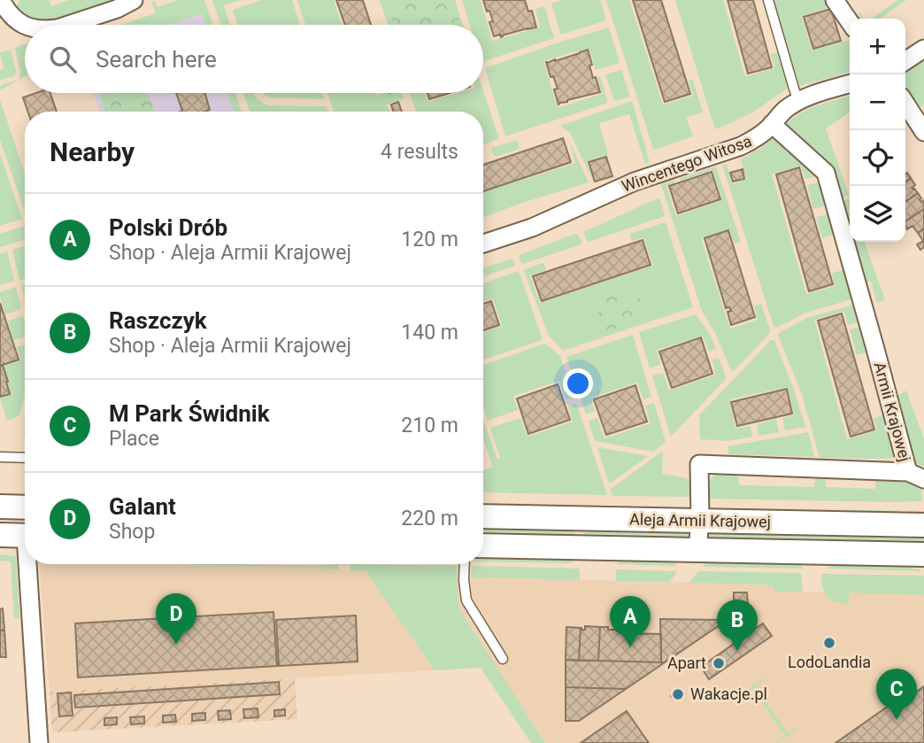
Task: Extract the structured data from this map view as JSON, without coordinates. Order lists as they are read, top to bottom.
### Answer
{
  "streets": {
    "street": ["Wincentego Witosa", "Armii Krajowej", "Aleja Armii Krajowej"]
  },
  "crossings": [
    ["Wincentego Witosa", "Armii Krajowej"],
    ["Armii Krajowej", "Aleja Armii Krajowej"]
  ],
  "places": ["LodoLandia", "Apart", "Wakacje.pl"],
  "page": {
    "map_buttons": ["+", "−"],
    "search": "Search here",
    "heading": ["Nearby", "4 results"],
    "list": [
      {
        "mark": "A",
        "name": "Polski Drób",
        "note": "Shop · Aleja Armii Krajowej",
        "value": "120 m"
      },
      {
        "mark": "B",
        "name": "Raszczyk",
        "note": "Shop · Aleja Armii Krajowej",
        "value": "140 m"
      },
      {
        "mark": "C",
        "name": "M Park Świdnik",
        "note": "Place",
        "value": "210 m"
      },
      {
        "mark": "D",
        "name": "Galant",
        "note": "Shop",
        "value": "220 m"
      }
    ],
    "pins": [
      "D",
      "A",
      "B",
      "C"
    ]
  }
}
